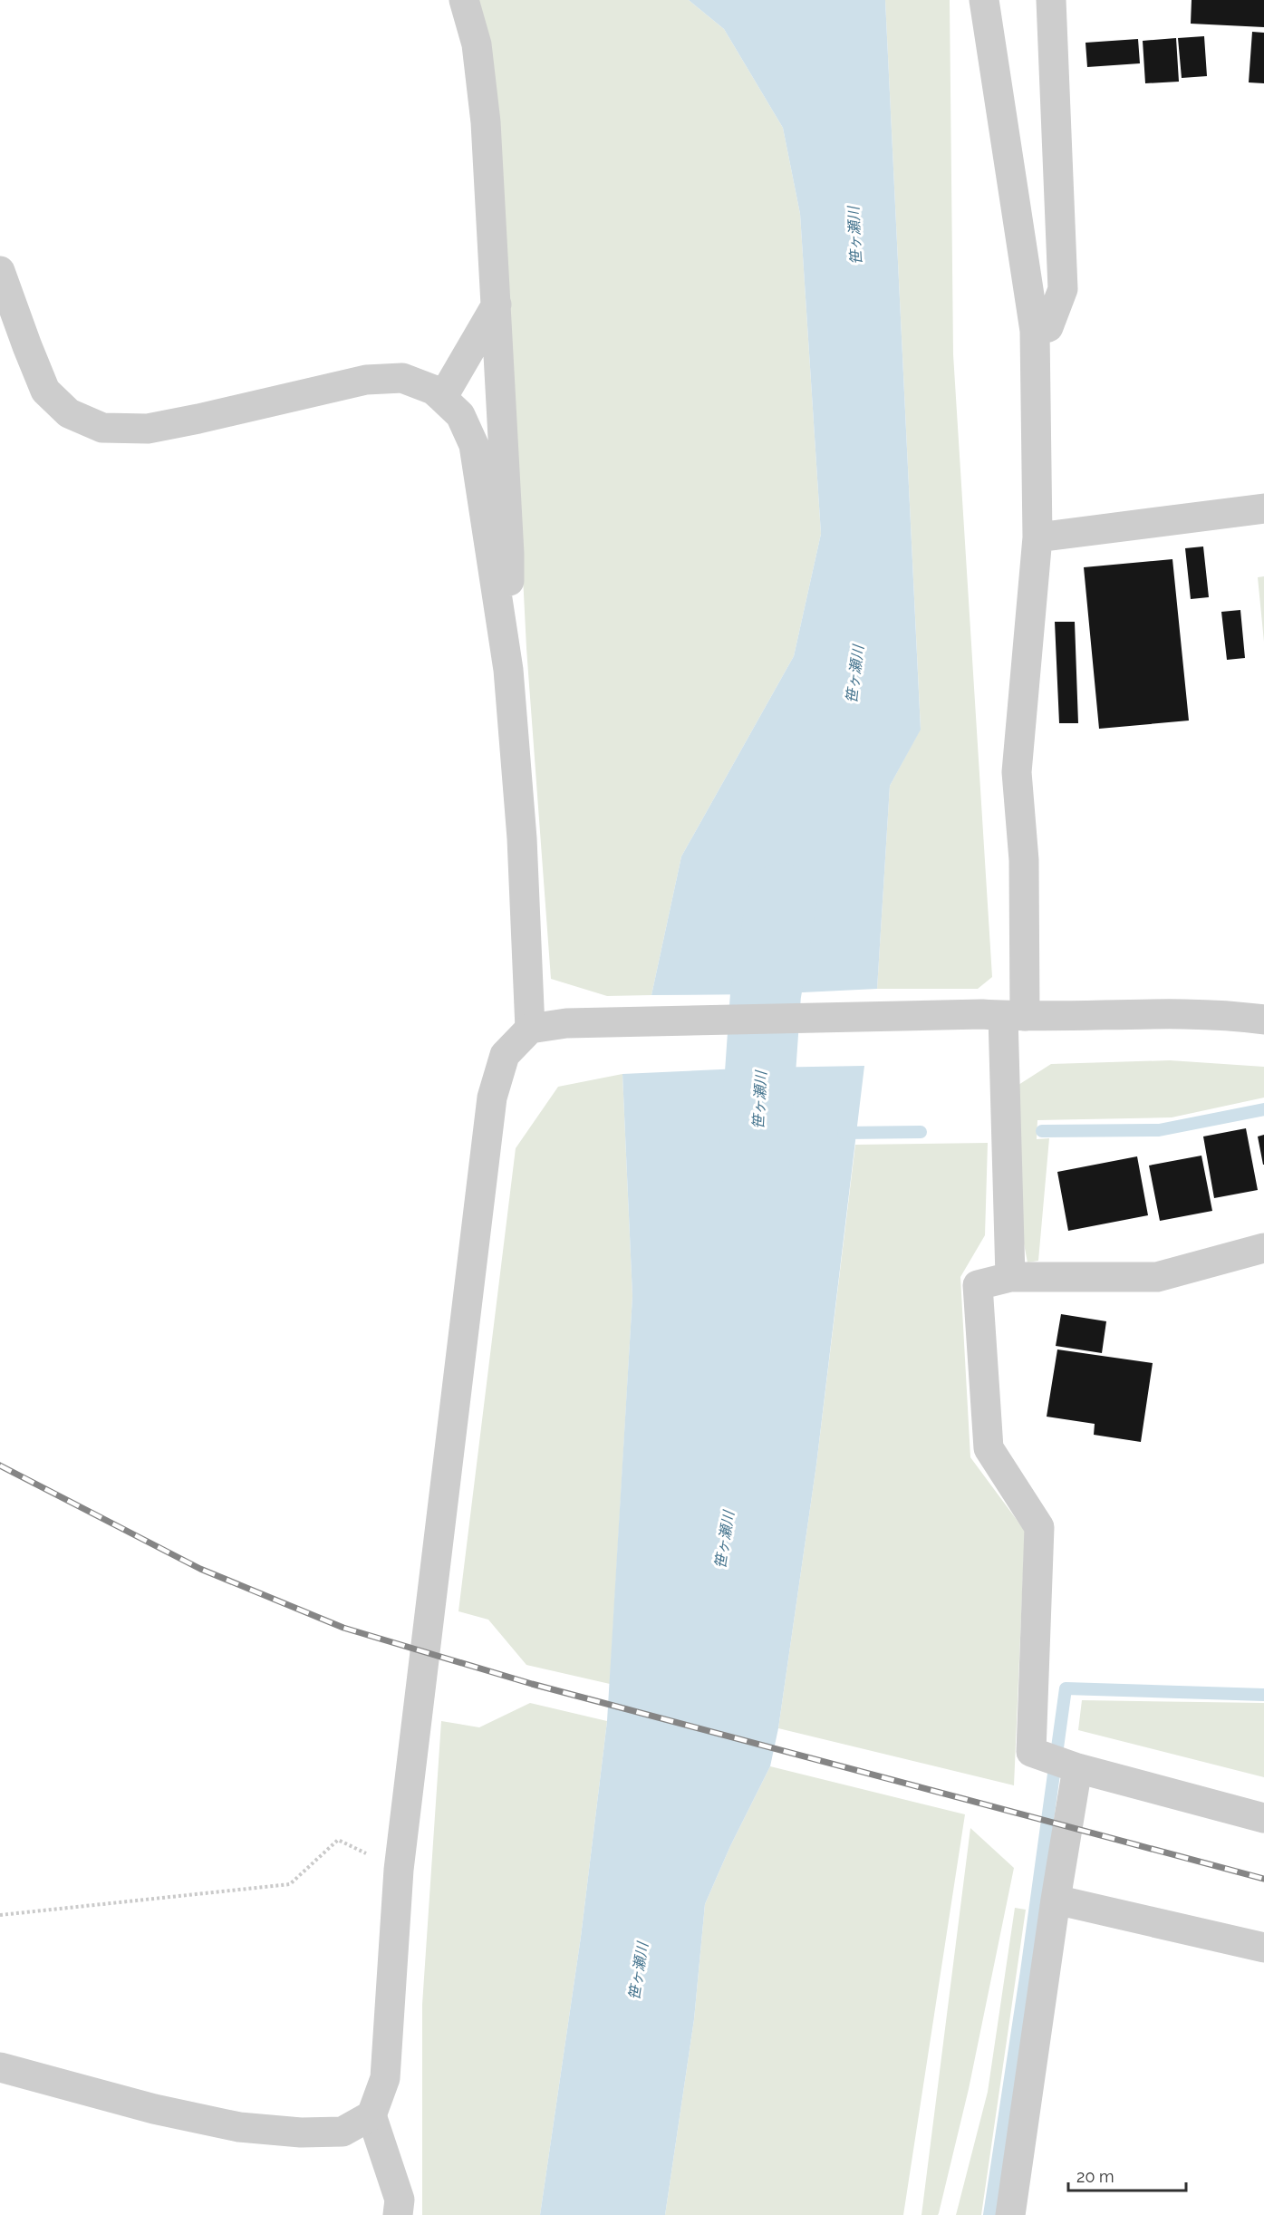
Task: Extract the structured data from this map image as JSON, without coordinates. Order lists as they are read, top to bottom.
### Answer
{
  "water": ["笹ヶ瀬川"],
  "scale_bar": "20 m"
}
